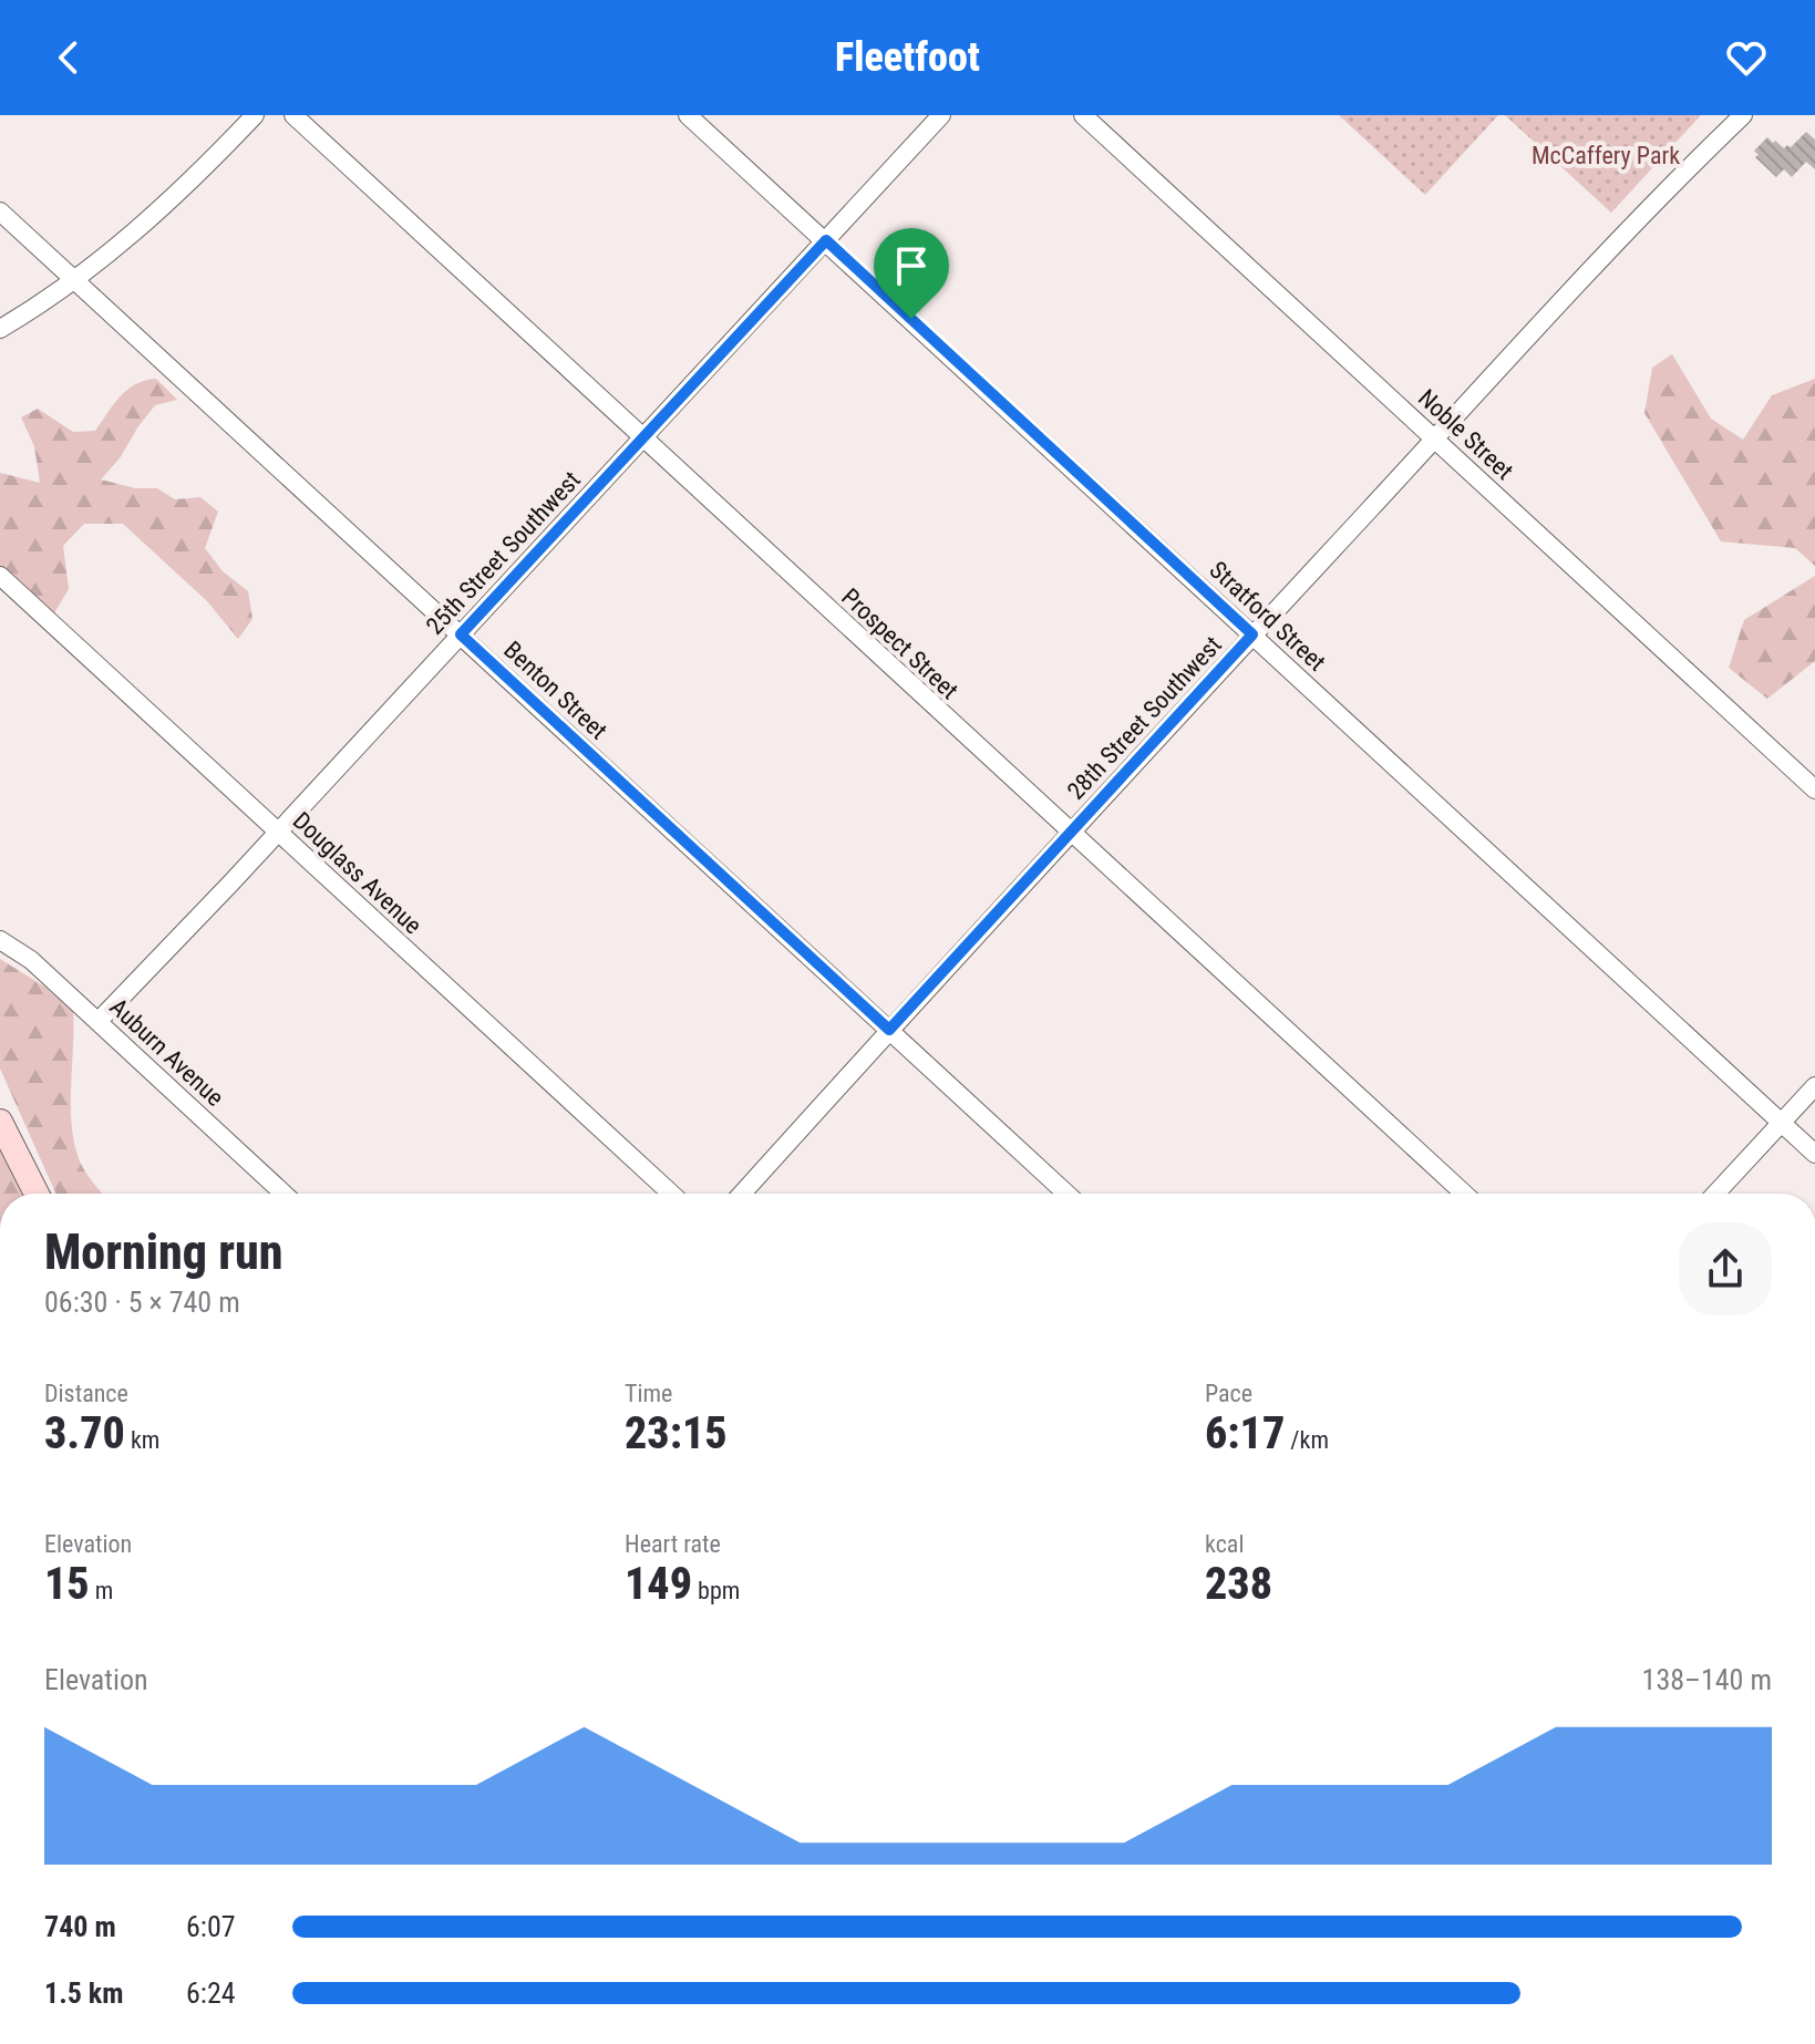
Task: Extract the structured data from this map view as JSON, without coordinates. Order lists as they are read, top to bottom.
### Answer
{
  "streets": {
    "street": [
      "Noble Street",
      "25th Street Southwest",
      "Stratford Street",
      "Prospect Street",
      "Benton Street",
      "28th Street Southwest",
      "Douglass Avenue",
      "Auburn Avenue"
    ]
  },
  "crossings": [
    ["Noble Street", "28th Street Southwest"],
    ["25th Street Southwest", "Stratford Street"],
    ["25th Street Southwest", "Prospect Street"],
    ["25th Street Southwest", "Benton Street"],
    ["25th Street Southwest", "Douglass Avenue"],
    ["25th Street Southwest", "Auburn Avenue"],
    ["Stratford Street", "28th Street Southwest"],
    ["Prospect Street", "28th Street Southwest"],
    ["Benton Street", "28th Street Southwest"]
  ],
  "parks": ["McCaffery Park"],
  "page": {
    "header": "Fleetfoot",
    "heading": ["Morning run", "06:30 · 5 × 740 m"],
    "stats": [
      ["Distance", "3.70 km"],
      ["Time", "23:15"],
      ["Pace", "6:17 /km"],
      ["Elevation", "15 m"],
      ["Heart rate", "149 bpm"],
      ["kcal", "238"]
    ],
    "chart": ["Elevation", "138–140 m"],
    "list": [
      {
        "name": "740 m",
        "note": "6:07"
      },
      {
        "name": "1.5 km",
        "note": "6:24"
      }
    ]
  }
}
